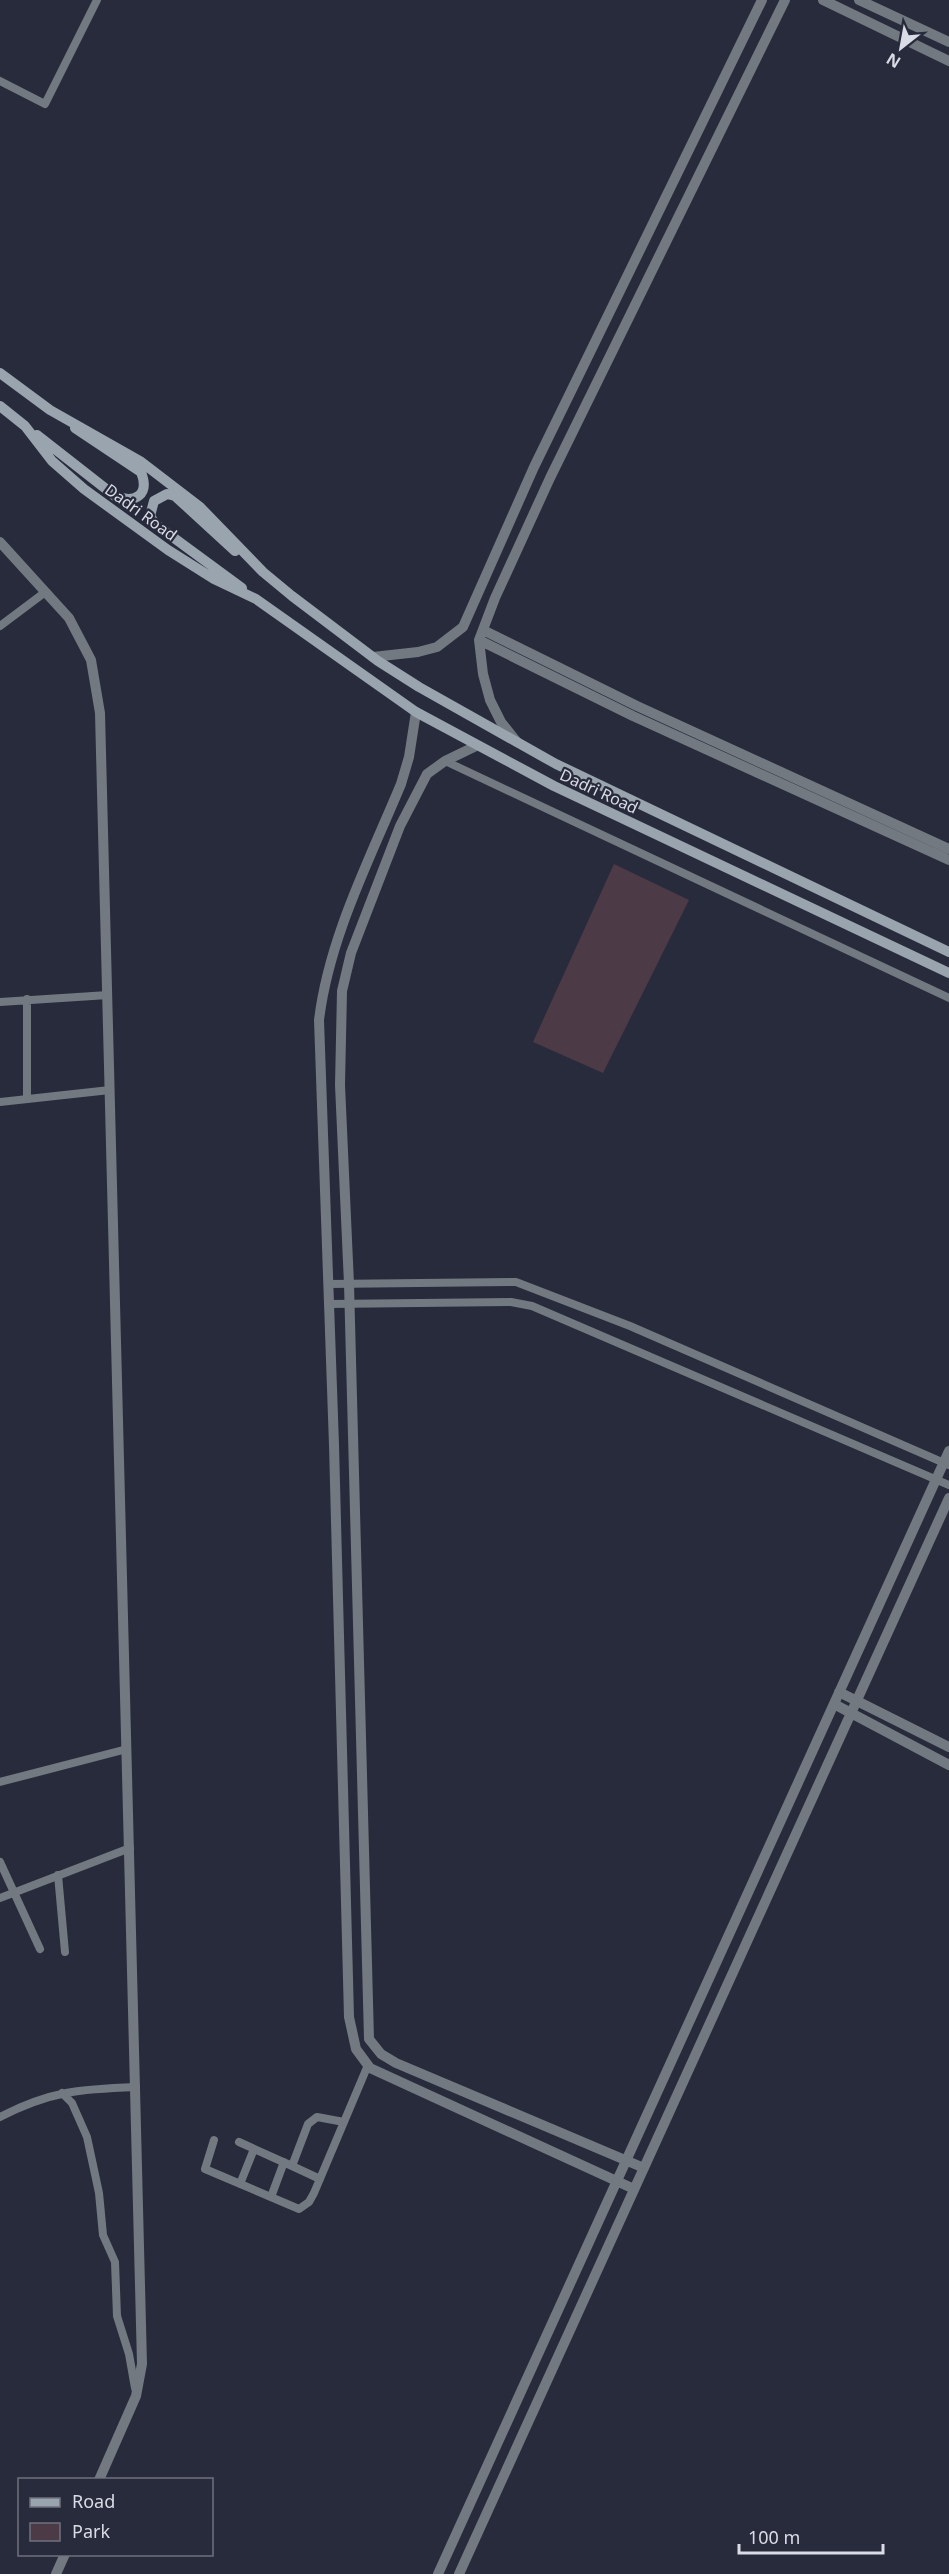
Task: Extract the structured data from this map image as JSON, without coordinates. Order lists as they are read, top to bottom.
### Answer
{
  "streets": {
    "main road": ["Dadri Road"]
  },
  "legend": ["Road", "Park"],
  "scale_bar": "100 m",
  "north": "bottom left"
}
